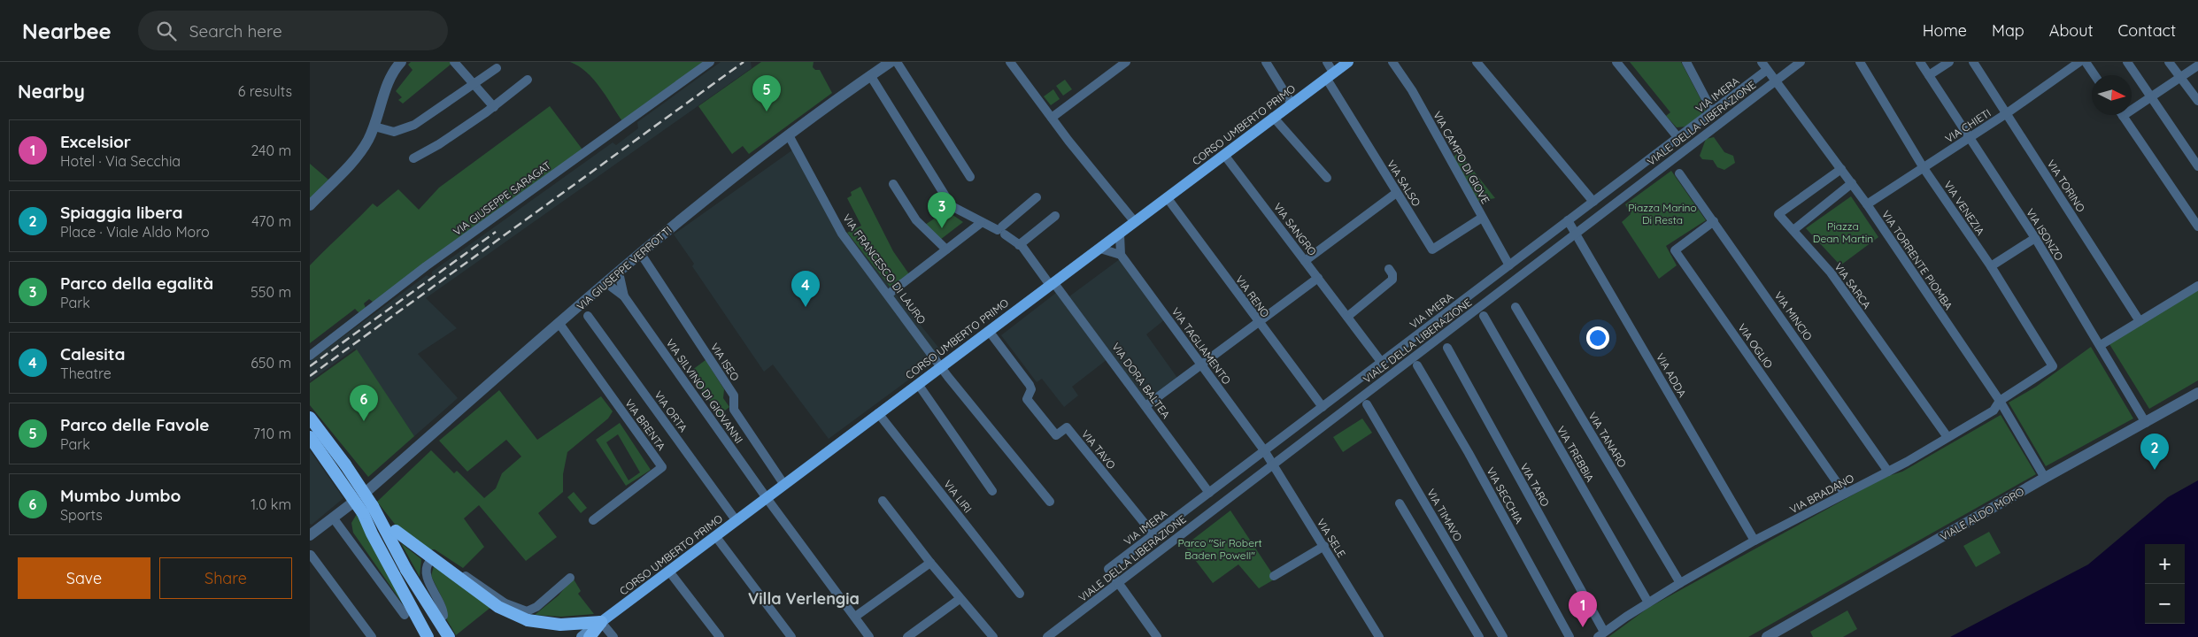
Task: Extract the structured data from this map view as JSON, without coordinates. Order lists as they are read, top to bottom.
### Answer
{
  "streets": {
    "main road": ["CORSO UMBERTO PRIMO"],
    "street": [
      "VIA IMERA",
      "VIALE DELLA LIBERAZIONE",
      "VIA CHIETI",
      "VIA CAMPO DI GIOVE",
      "VIA SALSO",
      "VIA TORINO",
      "VIA GIUSEPPE SARAGAT",
      "VIA VENEZIA",
      "VIA SANGRO",
      "VIA ISONZO",
      "VIA TORRENTE PIOMBA",
      "VIA GIUSEPPE VERROTTI",
      "VIA FRANCESCO DI LAURO",
      "VIA SARCA",
      "VIA RENO",
      "VIA MINCIO",
      "VIA TAGLIAMENTO",
      "VIA OGLIO",
      "VIA ISEO",
      "VIA ADDA",
      "VIA DORA BALTEA",
      "VIA SILVINO DI GIOVANNI",
      "VIA ORTA",
      "VIA BRENTA",
      "VIA TANARO",
      "VIA TAVO",
      "VIA TREBBIA",
      "VIA TARO",
      "VIA BRADANO",
      "VIA SECCHIA",
      "VIA LIRI",
      "VIALE ALDO MORO",
      "VIA TIMAVO",
      "VIA SELE"
    ]
  },
  "crossings": [
    ["VIA IMERA", "VIALE DELLA LIBERAZIONE"],
    ["VIA IMERA", "VIA CAMPO DI GIOVE"],
    ["VIA IMERA", "VIA SANGRO"],
    ["VIA IMERA", "VIA TORRENTE PIOMBA"],
    ["VIA IMERA", "VIA RENO"],
    ["VIA IMERA", "VIA TAGLIAMENTO"],
    ["VIA IMERA", "VIA ADDA"],
    ["VIA IMERA", "VIA DORA BALTEA"],
    ["VIA IMERA", "VIA TAVO"],
    ["VIA IMERA", "VIA SELE"],
    ["VIALE DELLA LIBERAZIONE", "VIA TORRENTE PIOMBA"],
    ["VIALE DELLA LIBERAZIONE", "VIA ADDA"],
    ["VIALE DELLA LIBERAZIONE", "VIA SELE"],
    ["CORSO UMBERTO PRIMO", "VIA SALSO"],
    ["CORSO UMBERTO PRIMO", "VIA SANGRO"],
    ["CORSO UMBERTO PRIMO", "VIA FRANCESCO DI LAURO"],
    ["CORSO UMBERTO PRIMO", "VIA RENO"],
    ["CORSO UMBERTO PRIMO", "VIA ISEO"],
    ["CORSO UMBERTO PRIMO", "VIA DORA BALTEA"],
    ["CORSO UMBERTO PRIMO", "VIA SILVINO DI GIOVANNI"],
    ["CORSO UMBERTO PRIMO", "VIA ORTA"],
    ["CORSO UMBERTO PRIMO", "VIA TAVO"],
    ["CORSO UMBERTO PRIMO", "VIA LIRI"],
    ["VIA CHIETI", "VIA TORINO"],
    ["VIA CHIETI", "VIA VENEZIA"],
    ["VIA CHIETI", "VIA ISONZO"],
    ["VIA CHIETI", "VIA TORRENTE PIOMBA"],
    ["VIA CAMPO DI GIOVE", "VIA SALSO"],
    ["VIA VENEZIA", "VIA BRADANO"],
    ["VIA ISONZO", "VIALE ALDO MORO"],
    ["VIA TORRENTE PIOMBA", "VIA SARCA"],
    ["VIA TORRENTE PIOMBA", "VIA BRADANO"],
    ["VIA TORRENTE PIOMBA", "VIALE ALDO MORO"],
    ["VIA GIUSEPPE VERROTTI", "VIA FRANCESCO DI LAURO"],
    ["VIA GIUSEPPE VERROTTI", "VIA ISEO"],
    ["VIA GIUSEPPE VERROTTI", "VIA DORA BALTEA"],
    ["VIA GIUSEPPE VERROTTI", "VIA SILVINO DI GIOVANNI"],
    ["VIA GIUSEPPE VERROTTI", "VIA BRENTA"],
    ["VIA SARCA", "VIA BRADANO"],
    ["VIA MINCIO", "VIA OGLIO"],
    ["VIA MINCIO", "VIA BRADANO"],
    ["VIA TAGLIAMENTO", "VIA SELE"],
    ["VIA OGLIO", "VIA BRADANO"],
    ["VIA ADDA", "VIA BRADANO"],
    ["VIA TANARO", "VIA BRADANO"],
    ["VIA TREBBIA", "VIA BRADANO"],
    ["VIA TARO", "VIA BRADANO"]
  ],
  "districts": ["Villa Verlengia"],
  "parks": ["Piazza Marino Di Resta", "Piazza Dean Martin", "Parco \"Sir Robert Baden Powell\""],
  "north": "right",
  "page": {
    "header": "Nearbee",
    "search": "Search here",
    "nav": [
      "Home",
      "Map",
      "About",
      "Contact"
    ],
    "heading": ["Nearby", "6 results"],
    "pins": [
      "5",
      "3",
      "4",
      "6",
      "2",
      "1"
    ],
    "list": [
      {
        "mark": "1",
        "name": "Excelsior",
        "note": "Hotel · Via Secchia",
        "value": "240 m"
      },
      {
        "mark": "2",
        "name": "Spiaggia libera",
        "note": "Place · Viale Aldo Moro",
        "value": "470 m"
      },
      {
        "mark": "3",
        "name": "Parco della egalità",
        "note": "Park",
        "value": "550 m"
      },
      {
        "mark": "4",
        "name": "Calesita",
        "note": "Theatre",
        "value": "650 m"
      },
      {
        "mark": "5",
        "name": "Parco delle Favole",
        "note": "Park",
        "value": "710 m"
      },
      {
        "mark": "6",
        "name": "Mumbo Jumbo",
        "note": "Sports",
        "value": "1.0 km"
      }
    ],
    "buttons": ["Save", "Share"],
    "map_buttons": ["+", "−"]
  }
}
